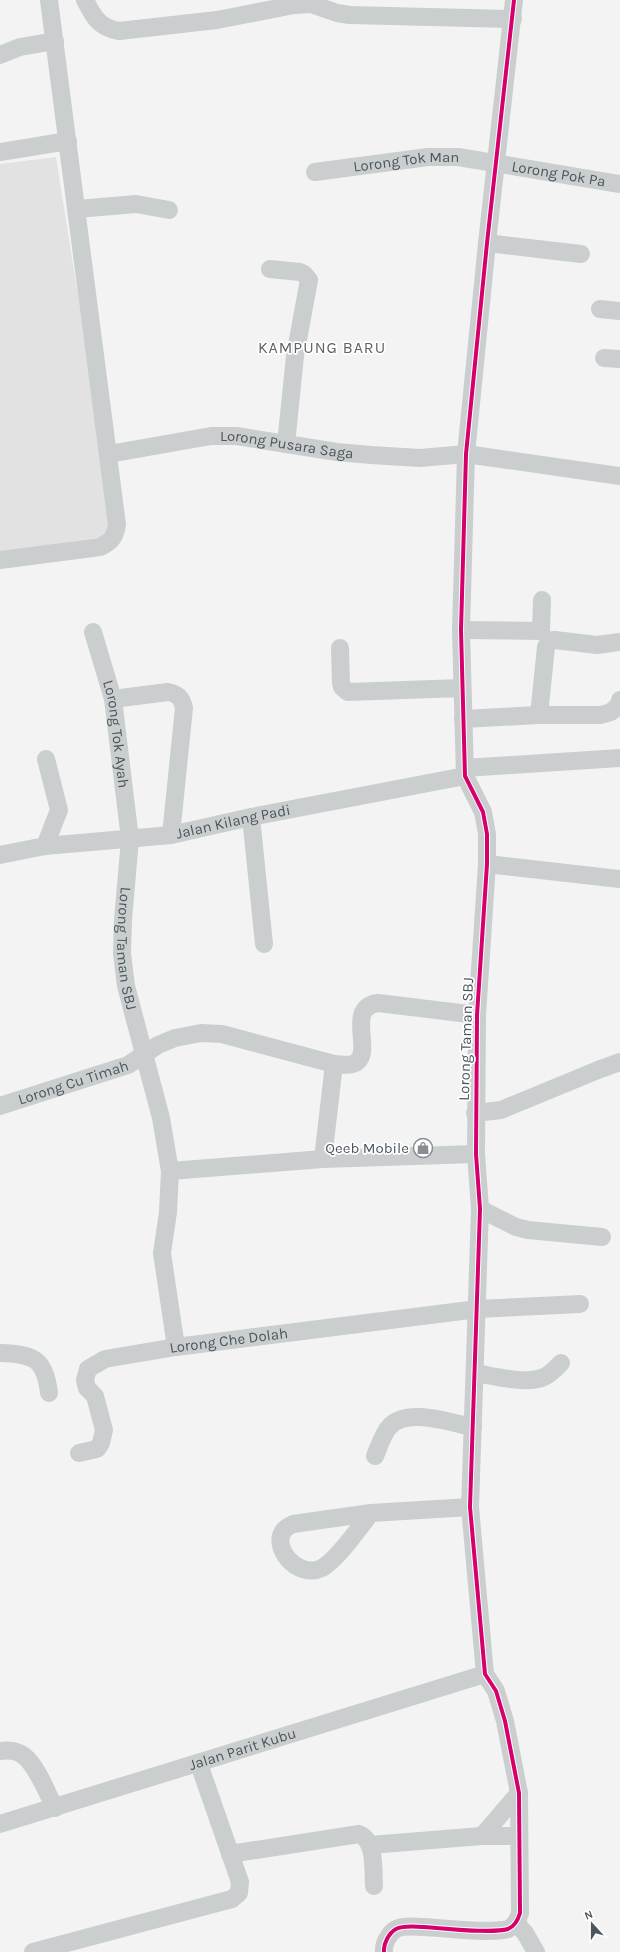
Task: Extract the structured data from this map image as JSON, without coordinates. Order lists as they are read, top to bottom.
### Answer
{
  "streets": {
    "street": [
      "Lorong Tok Man",
      "Lorong Pok Pa",
      "Lorong Pusara Saga",
      "Lorong Tok Ayah",
      "Jalan Kilang Padi",
      "Lorong Taman SBJ",
      "Lorong Cu Timah",
      "Lorong Che Dolah",
      "Jalan Parit Kubu"
    ]
  },
  "crossings": [
    ["Lorong Tok Man", "Lorong Pok Pa"],
    ["Lorong Tok Ayah", "Jalan Kilang Padi"],
    ["Lorong Tok Ayah", "Lorong Taman SBJ"],
    ["Jalan Kilang Padi", "Lorong Taman SBJ"],
    ["Lorong Taman SBJ", "Lorong Cu Timah"],
    ["Lorong Taman SBJ", "Lorong Che Dolah"],
    ["Lorong Taman SBJ", "Jalan Parit Kubu"]
  ],
  "districts": ["KAMPUNG BARU"],
  "places": {
    "shop": ["Qeeb Mobile"]
  },
  "north": "top"
}
